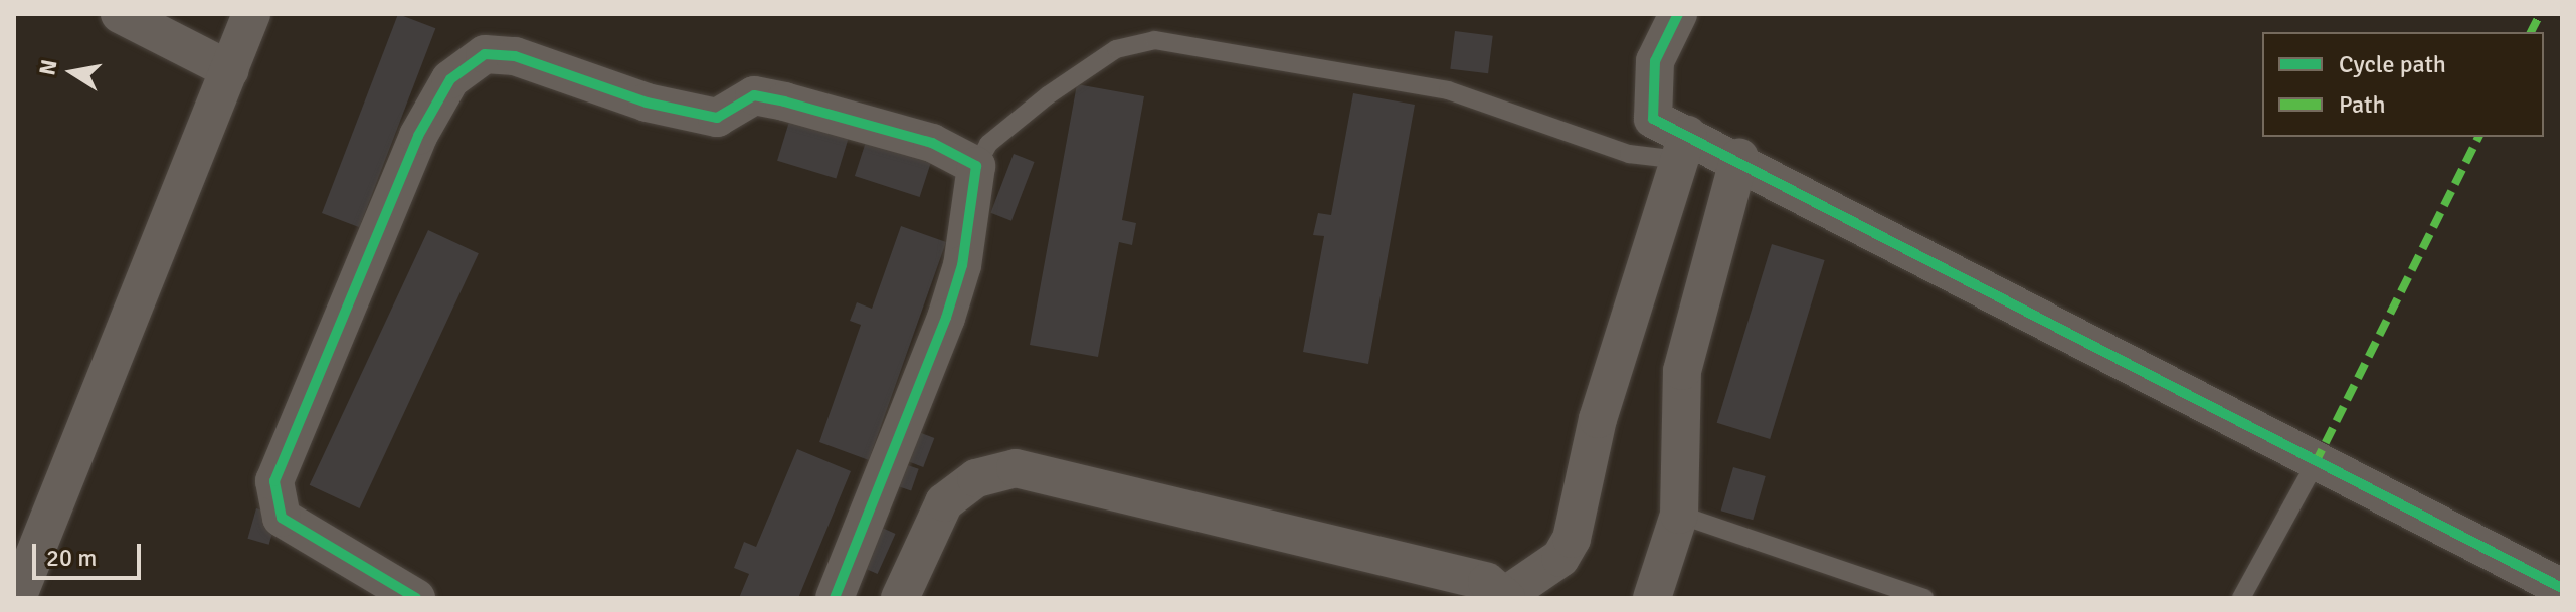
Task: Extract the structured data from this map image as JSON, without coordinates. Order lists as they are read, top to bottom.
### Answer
{
  "legend": ["Cycle path", "Path"],
  "scale_bar": "20 m",
  "north": "left"
}
